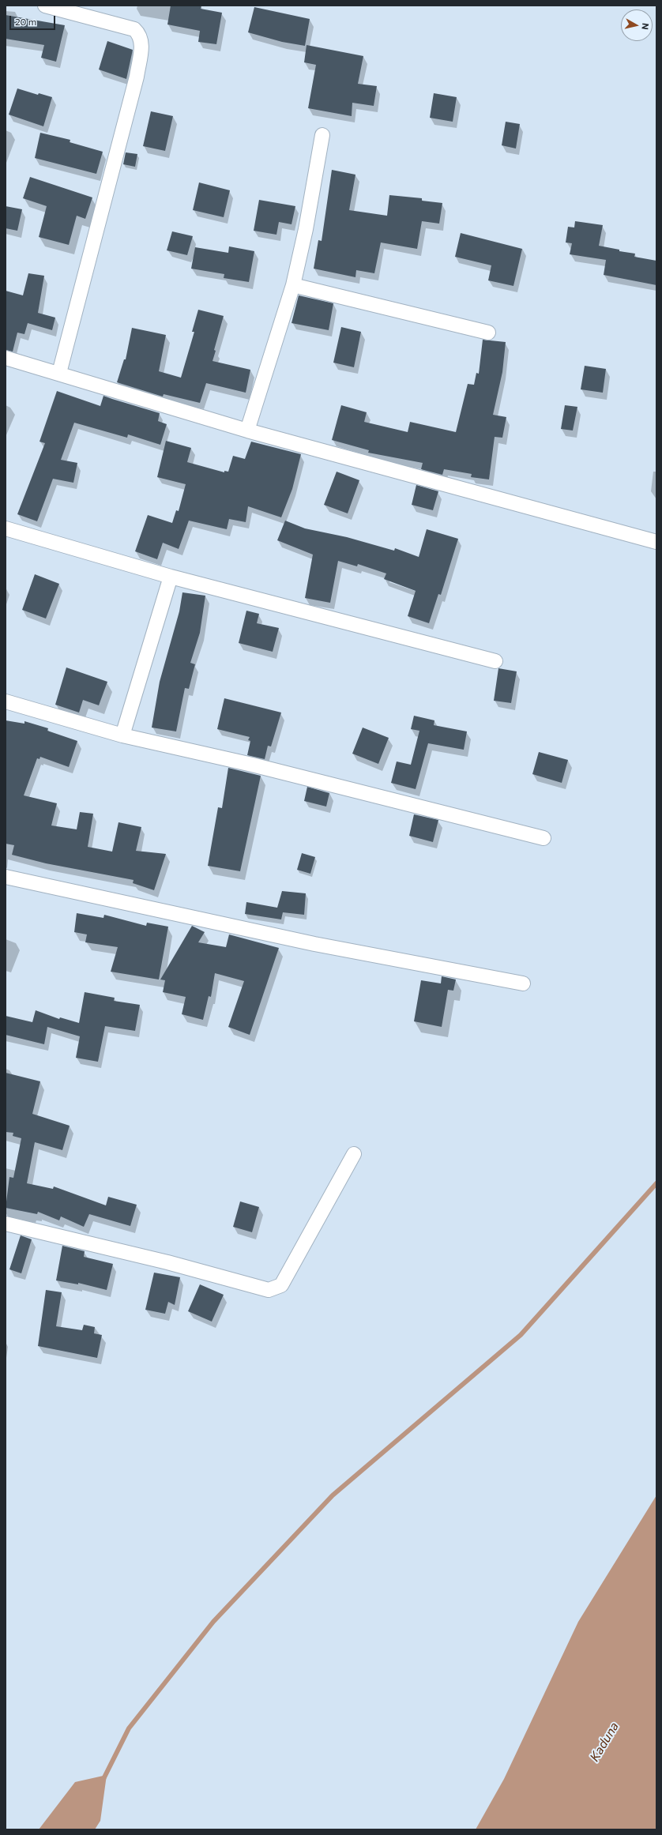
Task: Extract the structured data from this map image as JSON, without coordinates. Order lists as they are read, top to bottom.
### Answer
{
  "water": ["Kaduna"],
  "scale_bar": "20 m",
  "north": "right"
}
